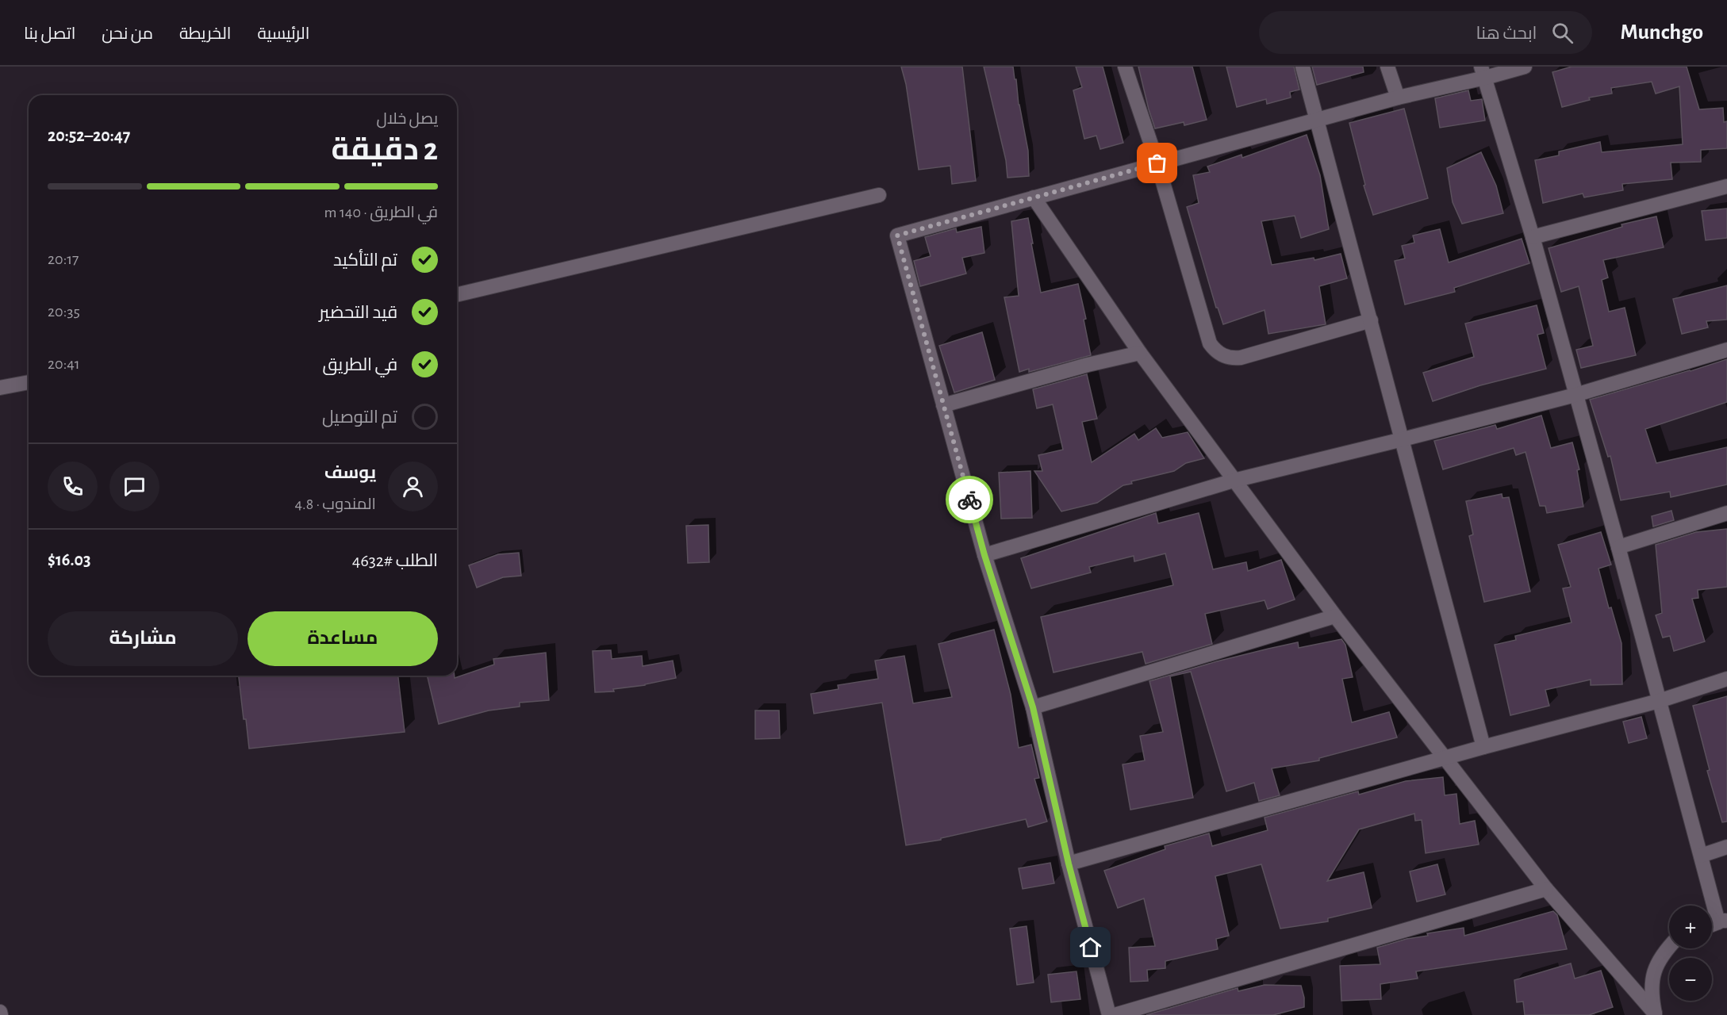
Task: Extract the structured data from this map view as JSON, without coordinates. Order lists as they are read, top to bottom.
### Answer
{
  "page": {
    "header": "Munchgo",
    "search": "ابحث هنا",
    "nav": [
      "الرئيسية",
      "الخريطة",
      "من نحن",
      "اتصل بنا"
    ],
    "heading": ["2 دقيقة", "يصل خلال", "20:47–20:52"],
    "panel": [
      "يوسف",
      "المندوب · 4.8",
      "الطلب #4632",
      "$16.03"
    ],
    "bar": "في الطريق · 140 m",
    "list": [
      ["تم التأكيد", "20:17"],
      ["قيد التحضير", "20:35"],
      ["في الطريق", "20:41"],
      "تم التوصيل"
    ],
    "buttons": ["مساعدة", "مشاركة"],
    "map_buttons": ["+", "−"]
  }
}
